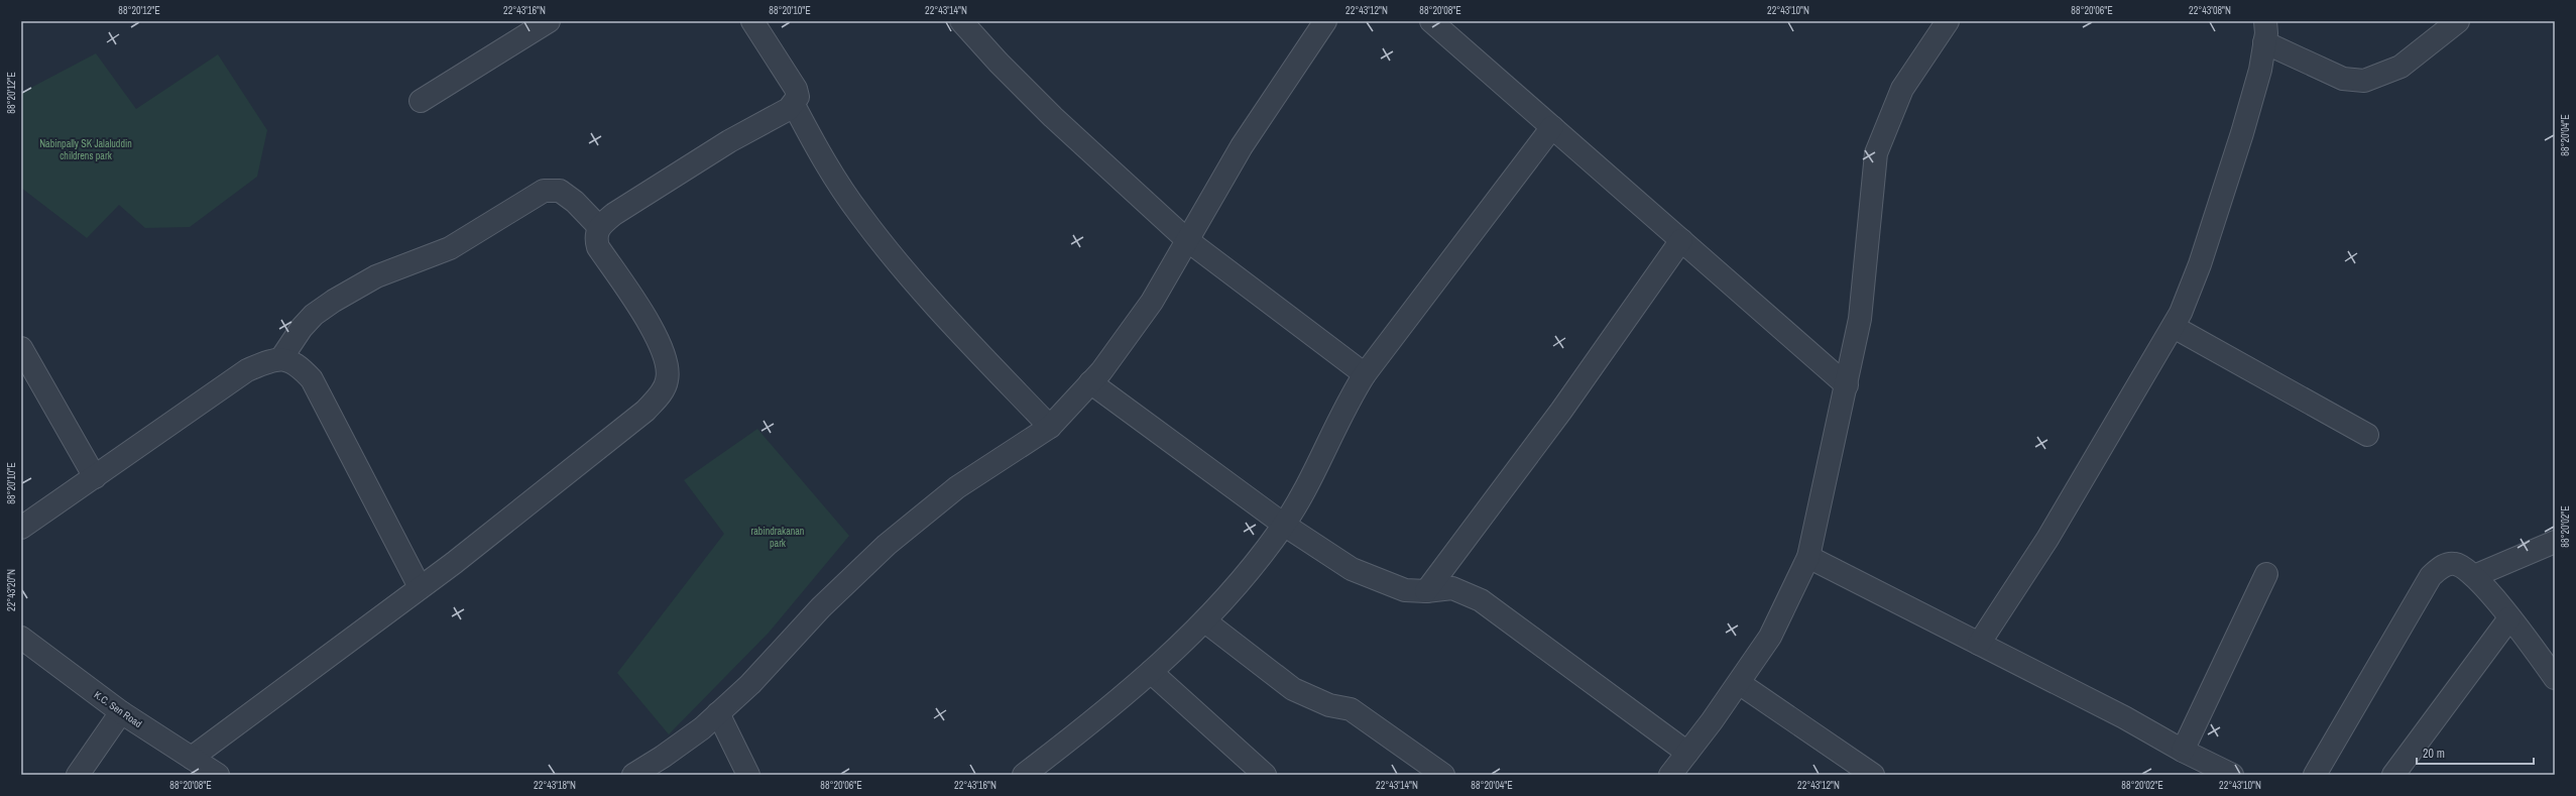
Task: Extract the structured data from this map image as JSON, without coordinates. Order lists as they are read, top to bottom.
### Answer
{
  "streets": {
    "street": ["K.C. Sen Road"]
  },
  "parks": ["Nabinpally SK Jalaluddin childrens park", "rabindrakanan park"],
  "scale_bar": "20 m",
  "coordinates": [
    "88°20'12\"E",
    "22°43'16\"N",
    "88°20'10\"E",
    "22°43'14\"N",
    "22°43'12\"N",
    "88°20'08\"E",
    "22°43'10\"N",
    "88°20'06\"E",
    "22°43'08\"N",
    "88°20'04\"E",
    "88°20'02\"E",
    "22°43'20\"N",
    "22°43'18\"N"
  ]
}
